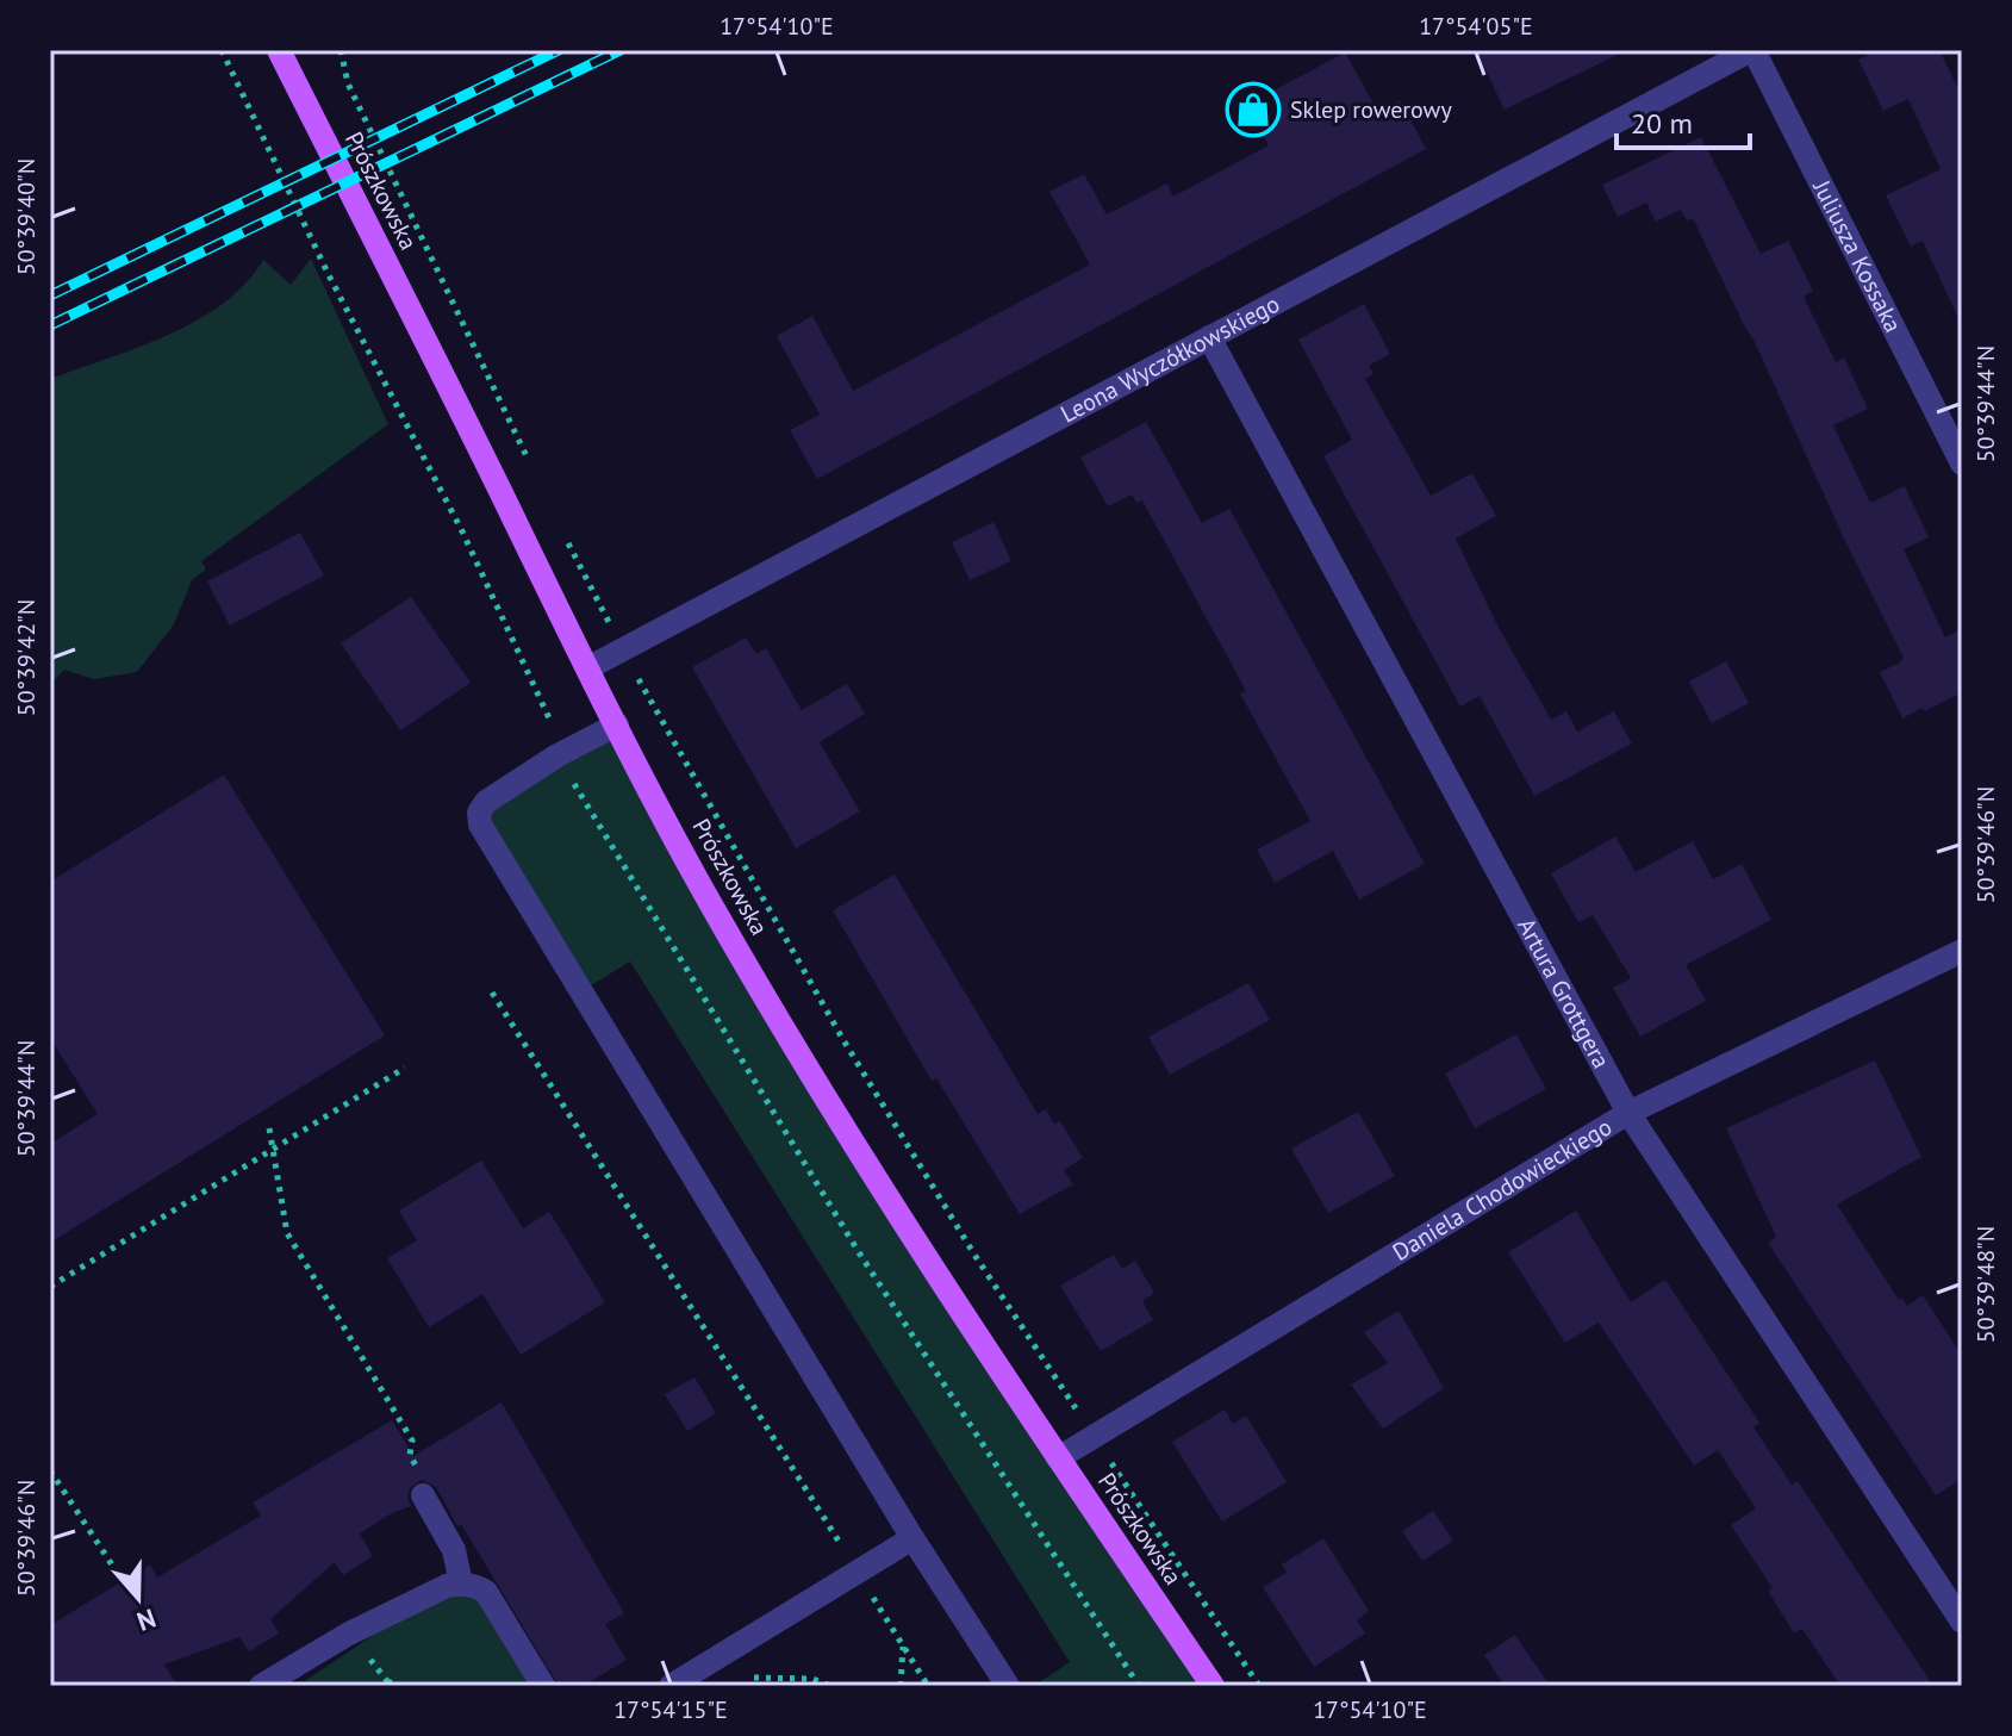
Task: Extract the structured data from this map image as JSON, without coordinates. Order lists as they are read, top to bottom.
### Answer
{
  "streets": {
    "main road": ["Prószkowska"],
    "street": [
      "Juliusza Kossaka",
      "Leona Wyczółkowskiego",
      "Artura Grottgera",
      "Daniela Chodowieckiego"
    ]
  },
  "crossings": [
    ["Prószkowska", "Leona Wyczółkowskiego"],
    ["Prószkowska", "Daniela Chodowieckiego"],
    ["Juliusza Kossaka", "Leona Wyczółkowskiego"],
    ["Leona Wyczółkowskiego", "Artura Grottgera"],
    ["Artura Grottgera", "Daniela Chodowieckiego"]
  ],
  "places": {
    "shop": ["Sklep rowerowy"]
  },
  "scale_bar": "20 m",
  "north": "bottom",
  "coordinates": [
    "17°54'10\"E",
    "17°54'05\"E",
    "50°39'40\"N",
    "50°39'44\"N",
    "50°39'42\"N",
    "50°39'46\"N",
    "50°39'48\"N",
    "17°54'15\"E"
  ]
}
